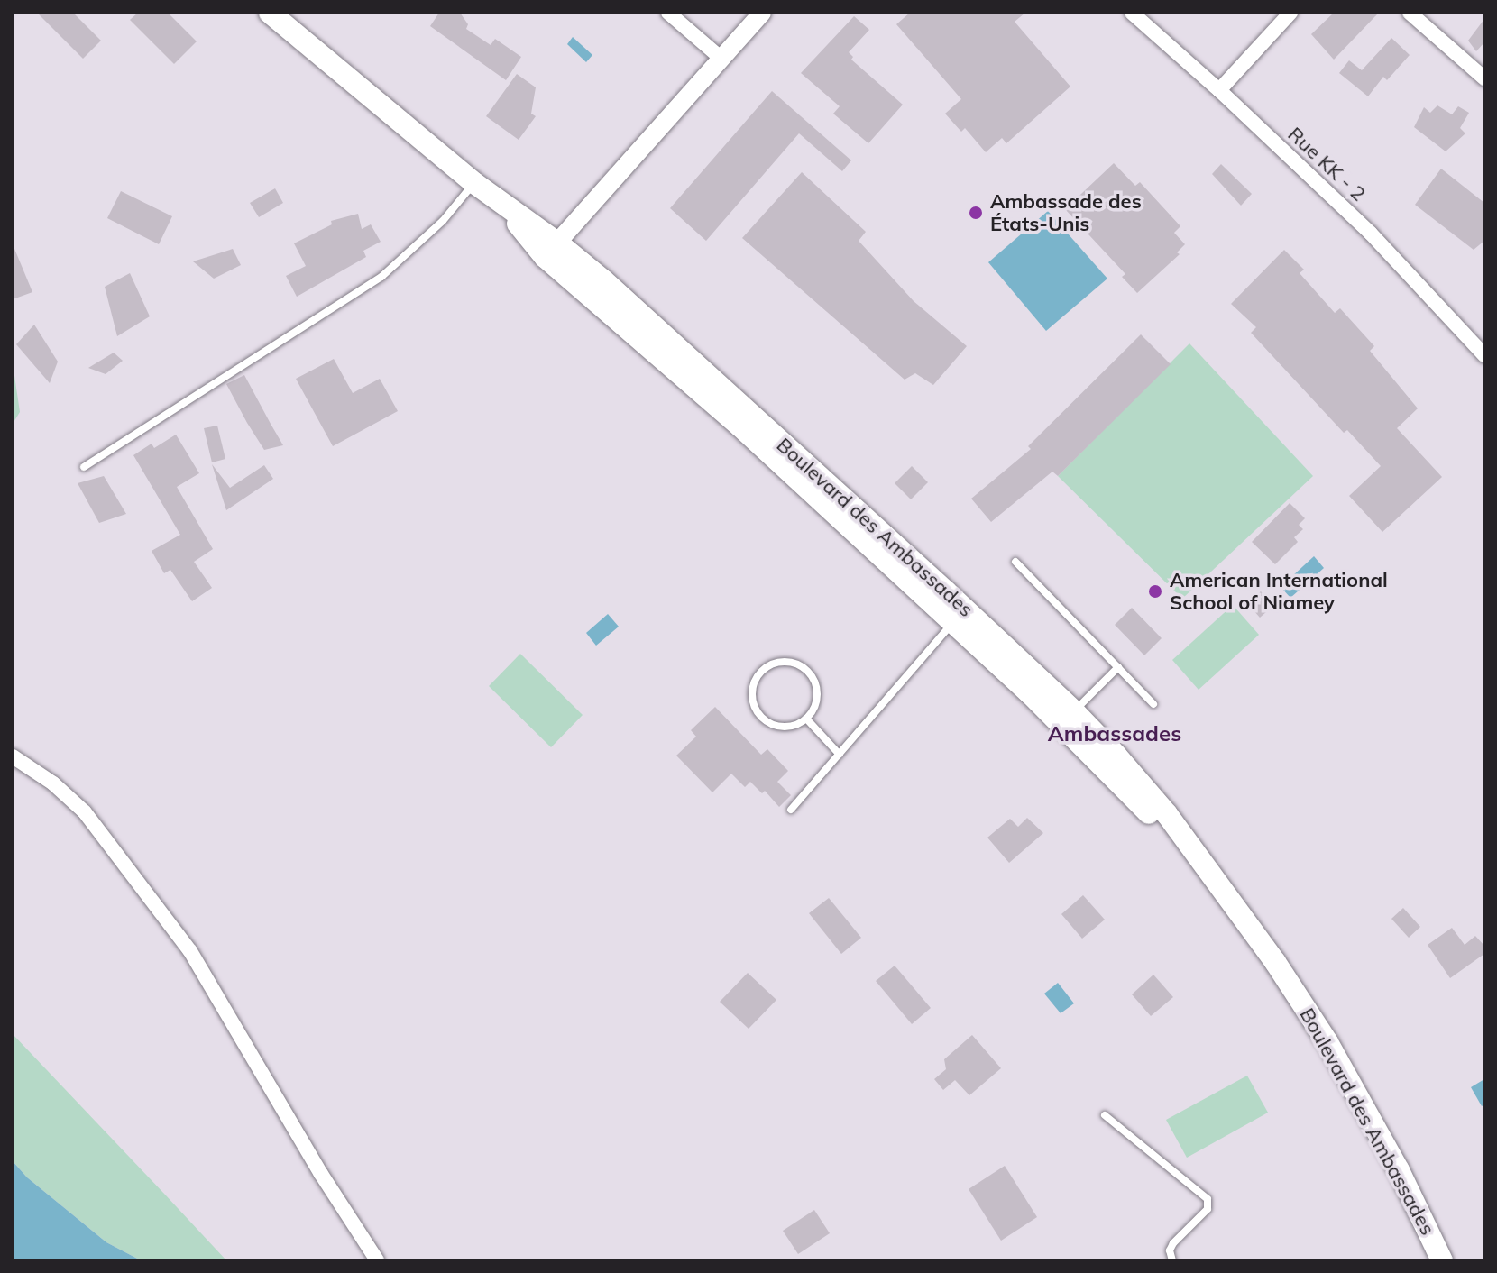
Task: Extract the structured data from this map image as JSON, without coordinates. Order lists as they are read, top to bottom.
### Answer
{
  "streets": {
    "main road": ["Boulevard des Ambassades"],
    "street": ["Rue KK - 2"]
  },
  "districts": ["Ambassades"],
  "places": ["Ambassade des États-Unis", "American International School of Niamey"]
}
